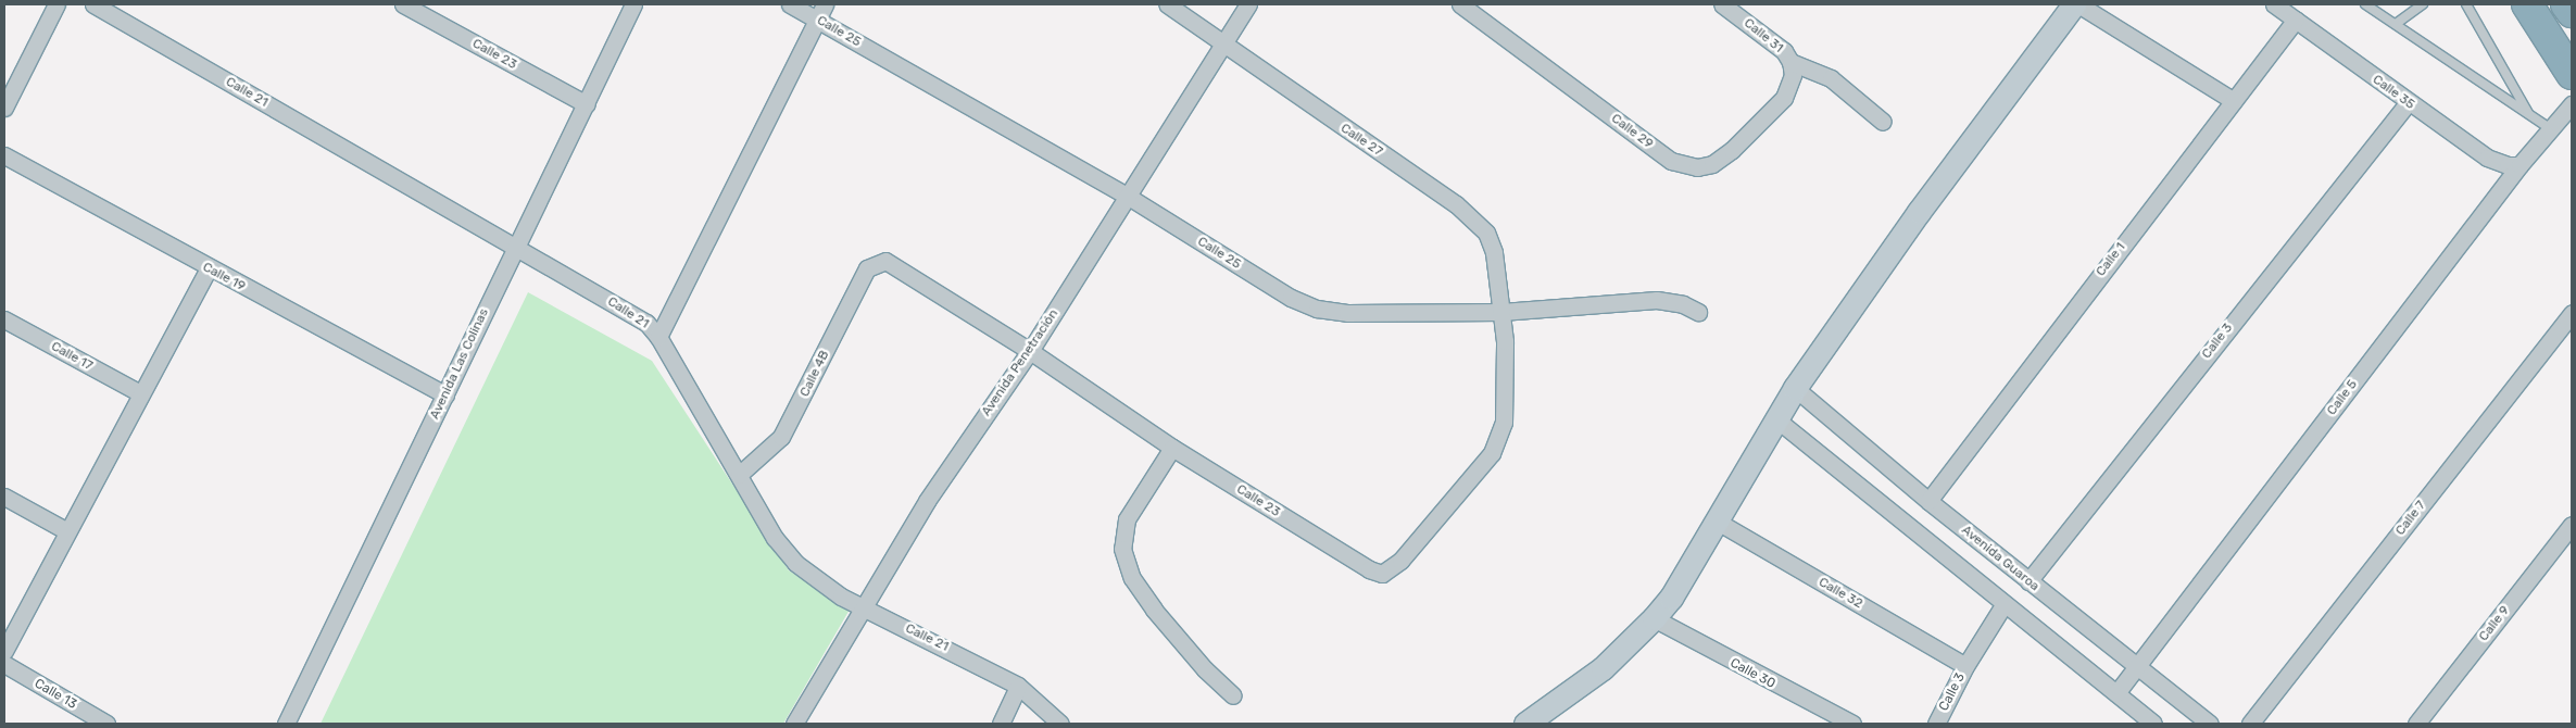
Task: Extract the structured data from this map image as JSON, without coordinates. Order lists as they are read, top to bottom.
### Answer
{
  "streets": {
    "street": [
      "Calle 25",
      "Calle 31",
      "Calle 23",
      "Calle 21",
      "Calle 35",
      "Calle 29",
      "Calle 27",
      "Calle 1",
      "Calle 19",
      "Calle 3",
      "Calle 17",
      "Avenida Penetración",
      "Avenida Las Colinas",
      "Calle 4B",
      "Calle 5",
      "Calle 7",
      "Avenida Guaroa",
      "Calle 32",
      "Calle 9",
      "Calle 30",
      "Calle 13"
    ]
  },
  "crossings": [
    ["Calle 25", "Calle 23"],
    ["Calle 25", "Calle 27"],
    ["Calle 25", "Avenida Penetración"],
    ["Calle 31", "Calle 29"],
    ["Calle 23", "Calle 27"],
    ["Calle 23", "Avenida Penetración"],
    ["Calle 23", "Avenida Las Colinas"],
    ["Calle 23", "Calle 4B"],
    ["Calle 21", "Avenida Penetración"],
    ["Calle 21", "Avenida Las Colinas"],
    ["Calle 21", "Calle 4B"],
    ["Calle 35", "Calle 1"],
    ["Calle 35", "Calle 3"],
    ["Calle 35", "Calle 5"],
    ["Calle 27", "Avenida Penetración"],
    ["Calle 1", "Avenida Guaroa"],
    ["Calle 19", "Avenida Las Colinas"],
    ["Calle 3", "Avenida Guaroa"],
    ["Calle 3", "Calle 32"],
    ["Calle 5", "Avenida Guaroa"]
  ]
}
